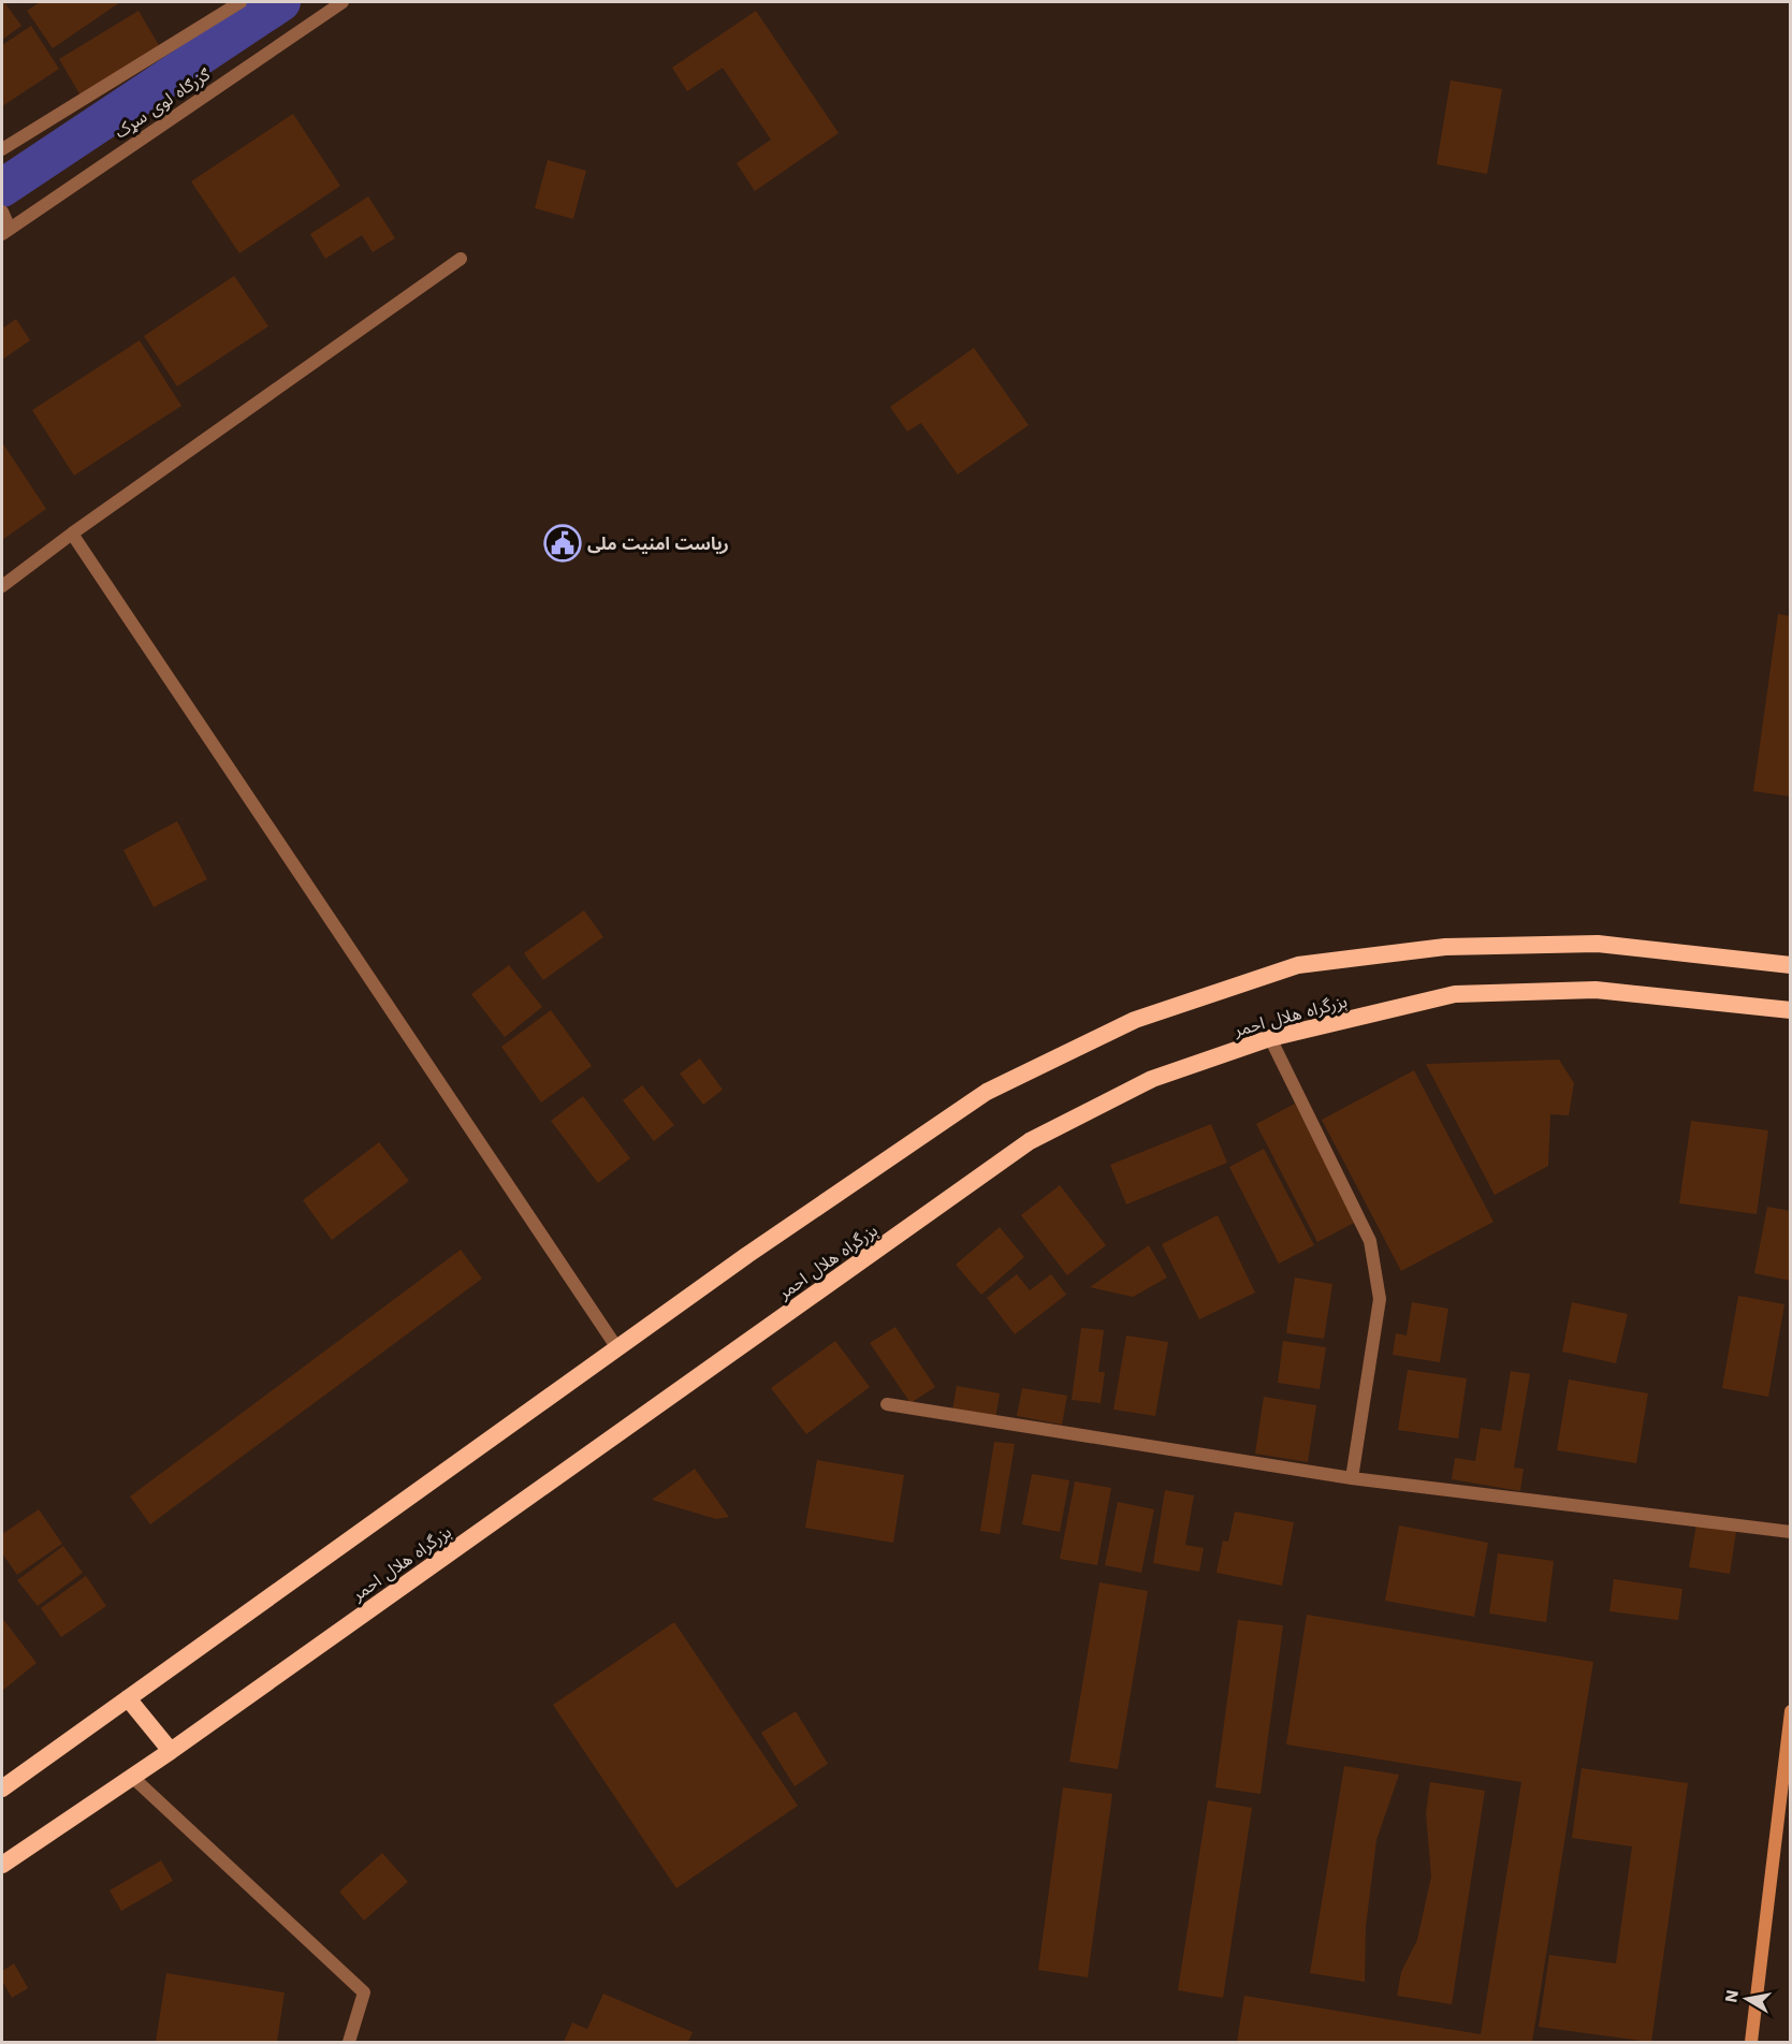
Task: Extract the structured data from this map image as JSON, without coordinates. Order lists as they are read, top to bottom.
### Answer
{
  "streets": {
    "highway": ["بزرگراه هلال احمر"],
    "street": ["ګزرګاه لوی سړک"]
  },
  "places": {
    "public building": ["ریاست امنیت ملی"]
  },
  "north": "left"
}
